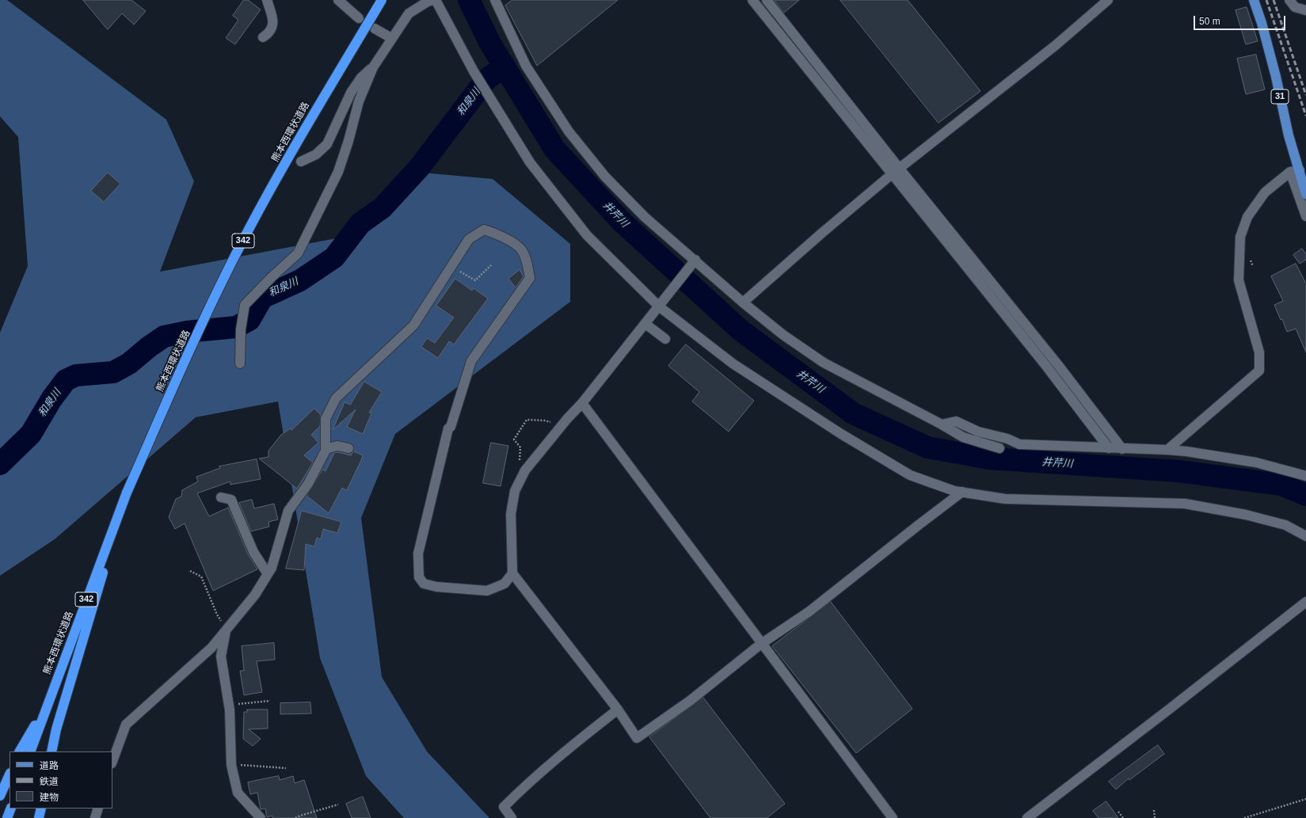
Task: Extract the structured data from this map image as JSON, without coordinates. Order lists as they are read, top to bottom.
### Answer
{
  "streets": {
    "highway": ["熊本西環状道路", "342"],
    "main road": ["31"]
  },
  "water": ["和泉川", "井芹川"],
  "legend": ["道路", "鉄道", "建物"],
  "scale_bar": "50 m"
}
